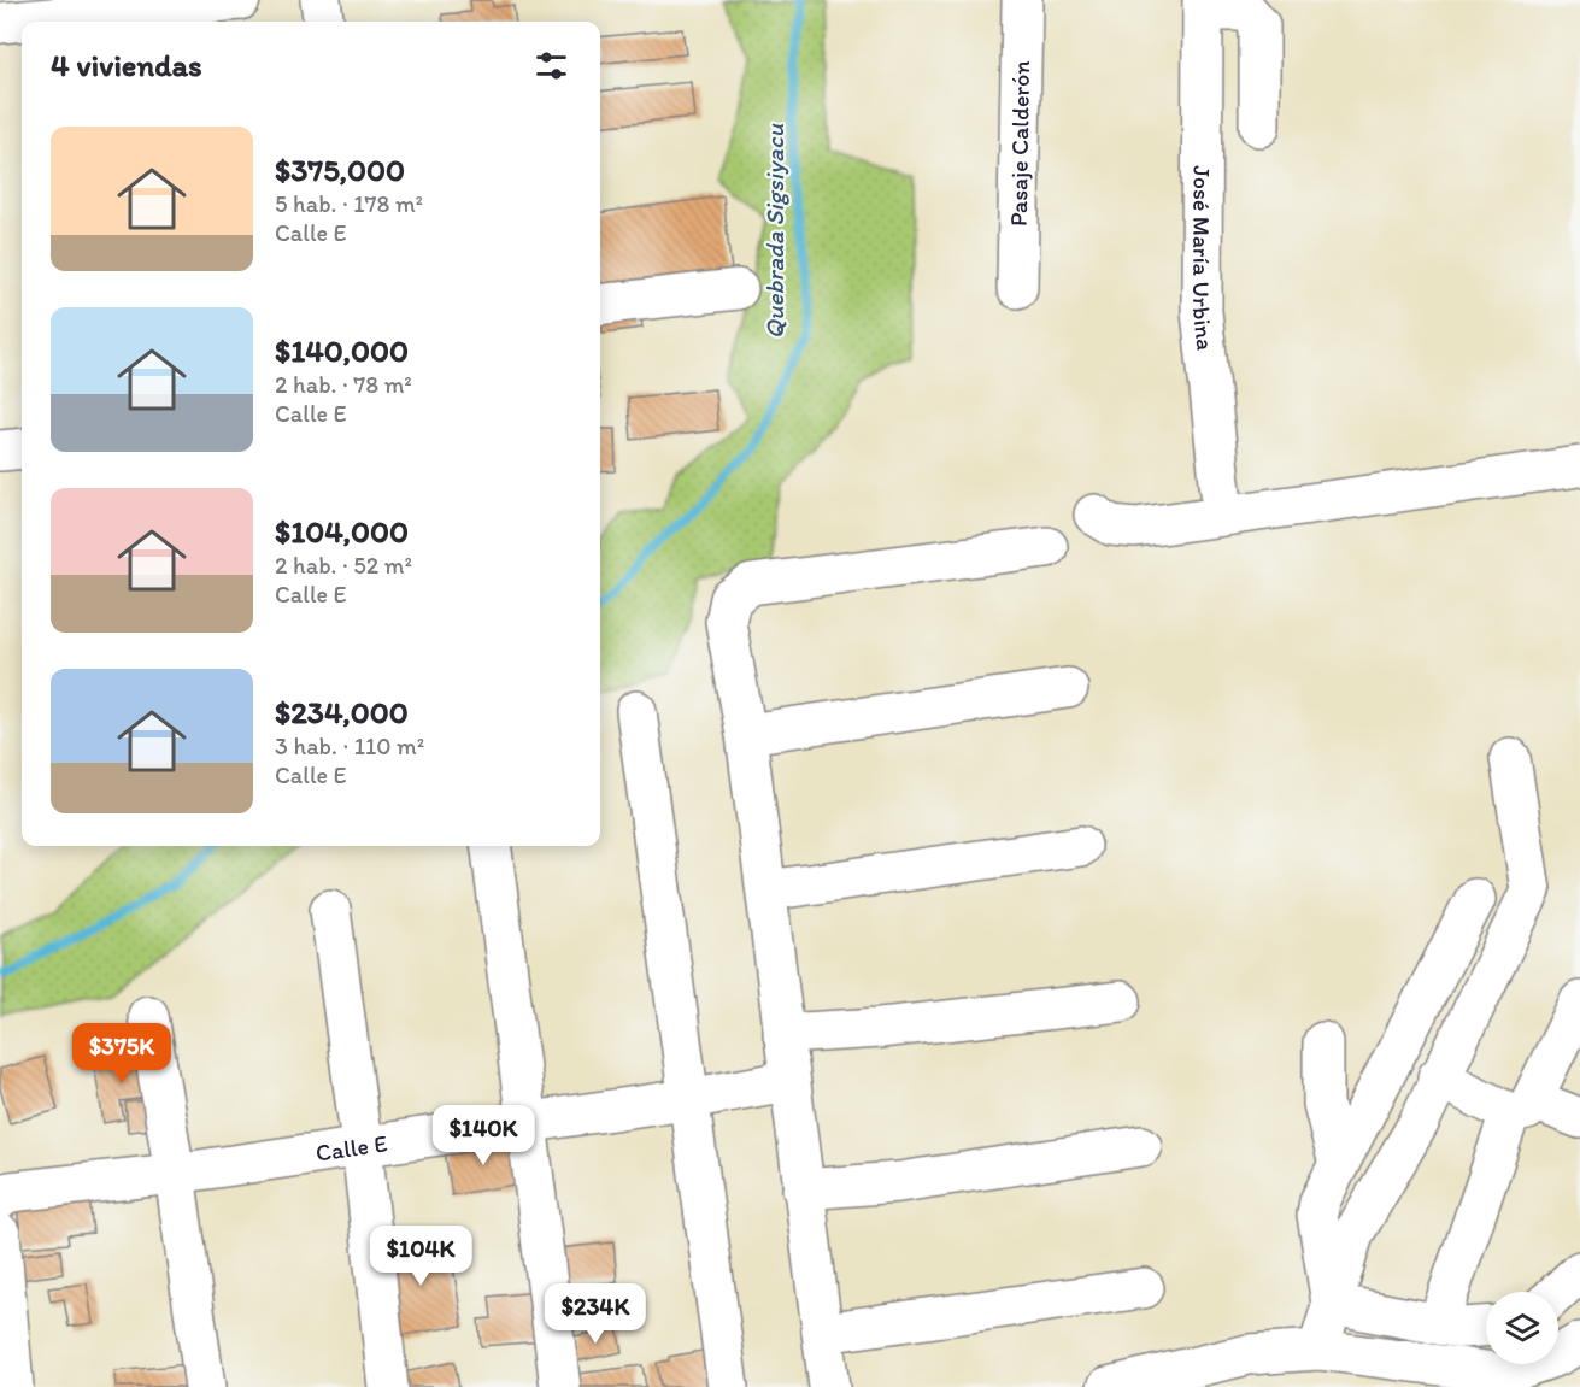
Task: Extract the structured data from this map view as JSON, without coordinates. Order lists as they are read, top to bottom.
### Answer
{
  "streets": {
    "street": ["Pasaje Calderón", "José María Urbina", "Calle E"]
  },
  "water": ["Quebrada Sigsiyacu"],
  "page": {
    "heading": "4 viviendas",
    "list": [
      {
        "name": "$375,000",
        "note": "5 hab. · 178 m² · Calle E"
      },
      {
        "name": "$140,000",
        "note": "2 hab. · 78 m² · Calle E"
      },
      {
        "name": "$104,000",
        "note": "2 hab. · 52 m² · Calle E"
      },
      {
        "name": "$234,000",
        "note": "3 hab. · 110 m² · Calle E"
      }
    ],
    "price": [
      "$375K",
      "$140K",
      "$104K",
      "$234K"
    ]
  }
}
